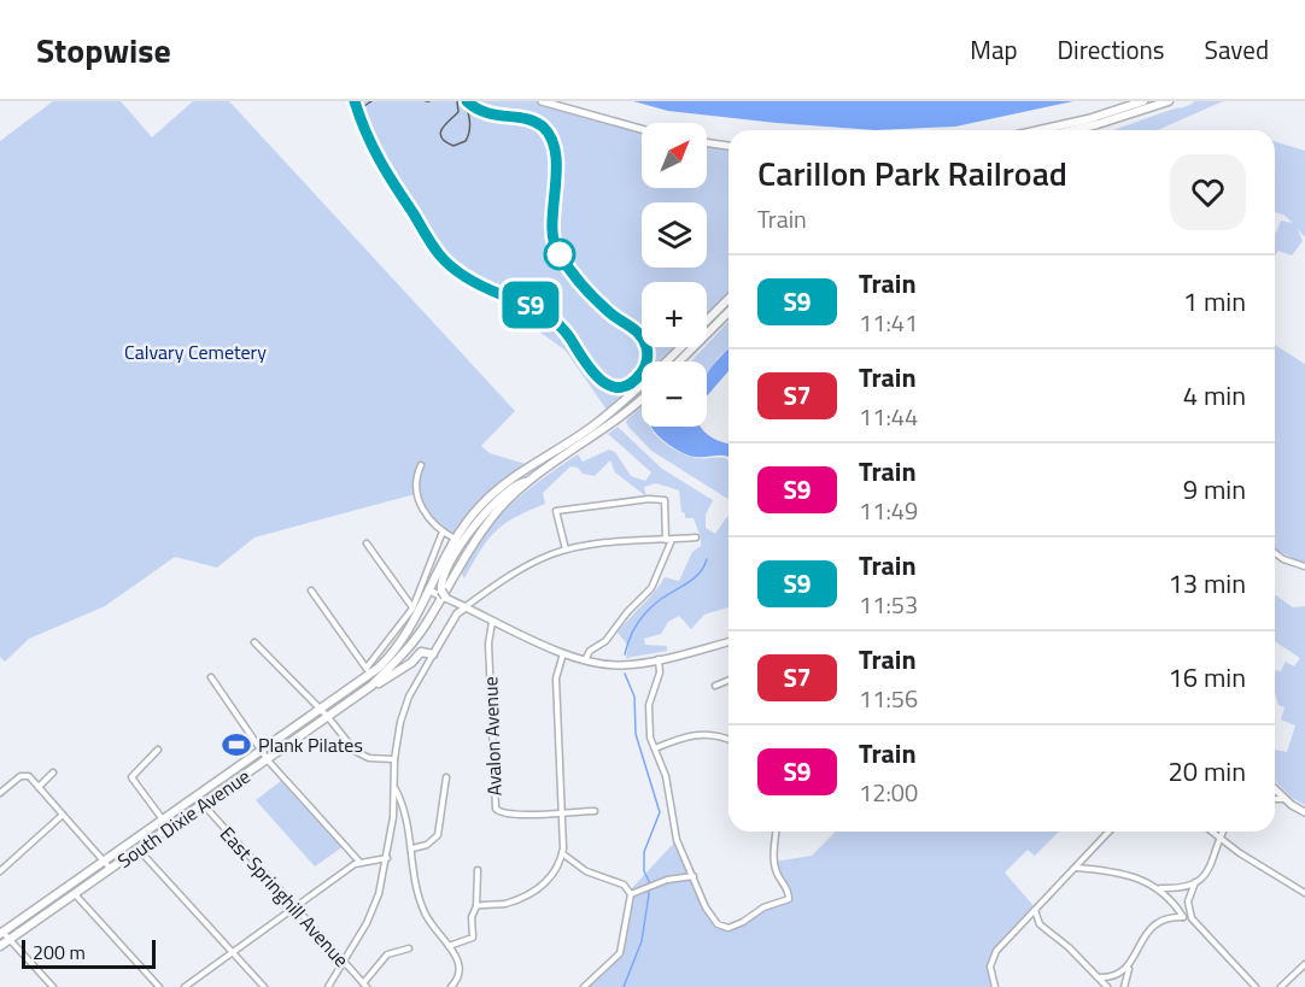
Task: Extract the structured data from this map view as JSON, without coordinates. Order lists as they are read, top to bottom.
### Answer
{
  "streets": {
    "main road": ["South Dixie Avenue"],
    "street": ["Avalon Avenue", "East Springhill Avenue"]
  },
  "crossings": [
    ["South Dixie Avenue", "East Springhill Avenue"]
  ],
  "parks": ["Calvary Cemetery"],
  "places": {
    "sports": ["Plank Pilates"]
  },
  "scale_bar": "200 m",
  "north": "top right",
  "page": {
    "header": "Stopwise",
    "nav": ["Map", "Directions", "Saved"],
    "on_map": "S9",
    "map_buttons": ["+", "−"],
    "heading": ["Carillon Park Railroad", "Train"],
    "list": [
      {
        "mark": "S9",
        "name": "Train",
        "note": "11:41",
        "value": "1 min"
      },
      {
        "mark": "S7",
        "name": "Train",
        "note": "11:44",
        "value": "4 min"
      },
      {
        "mark": "S9",
        "name": "Train",
        "note": "11:49",
        "value": "9 min"
      },
      {
        "mark": "S9",
        "name": "Train",
        "note": "11:53",
        "value": "13 min"
      },
      {
        "mark": "S7",
        "name": "Train",
        "note": "11:56",
        "value": "16 min"
      },
      {
        "mark": "S9",
        "name": "Train",
        "note": "12:00",
        "value": "20 min"
      }
    ],
    "scale": "200 m"
  }
}
